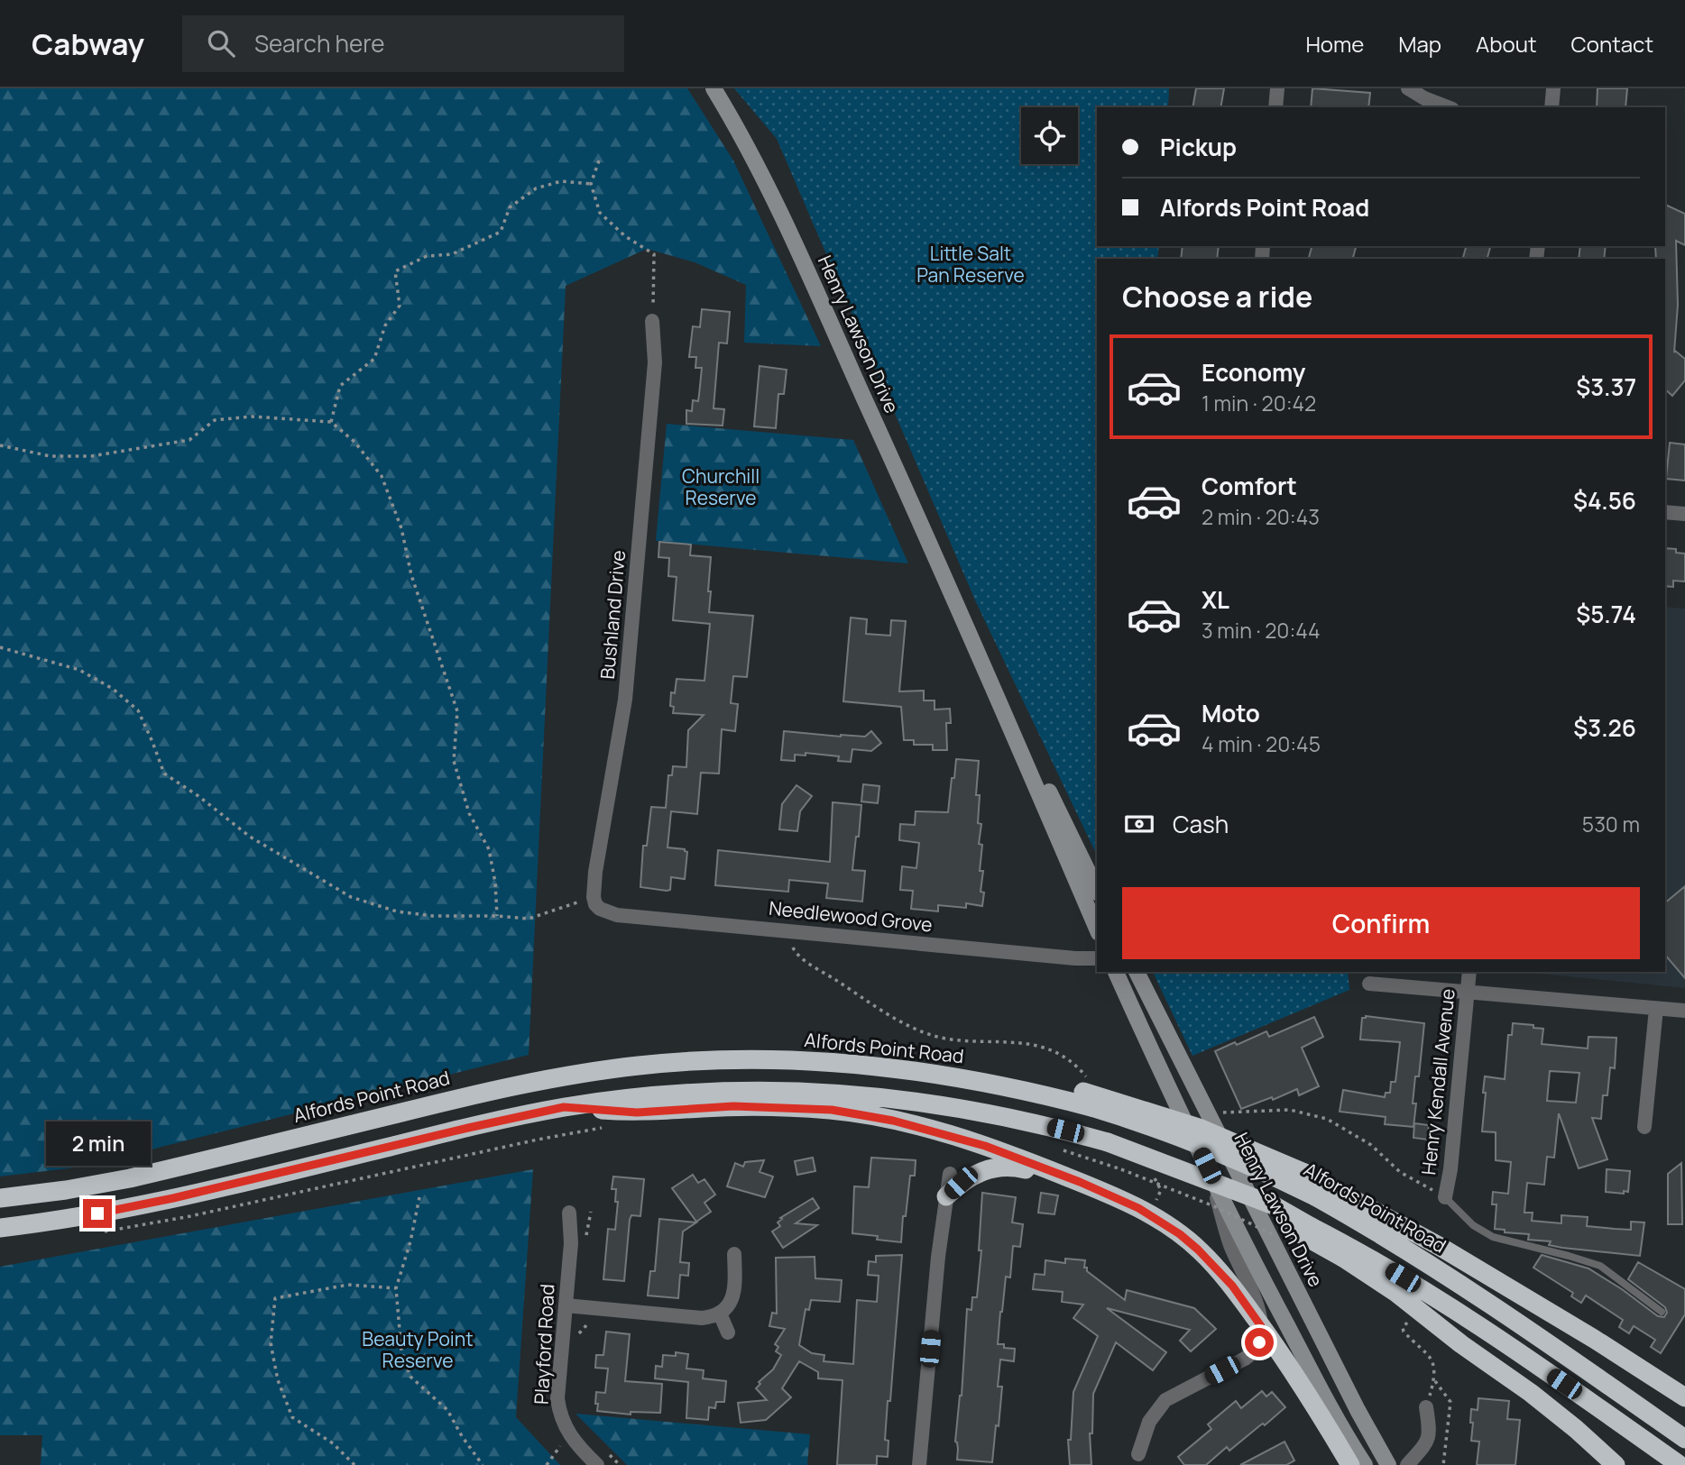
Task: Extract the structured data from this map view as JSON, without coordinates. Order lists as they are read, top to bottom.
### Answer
{
  "streets": {
    "highway": ["Alfords Point Road"],
    "main road": ["Henry Lawson Drive"],
    "street": [
      "Bushland Drive",
      "Needlewood Grove",
      "Henry Kendall Avenue",
      "Playford Road"
    ]
  },
  "crossings": [
    ["Bushland Drive", "Needlewood Grove"]
  ],
  "parks": ["Little Salt Pan Reserve", "Churchill Reserve", "Beauty Point Reserve"],
  "page": {
    "header": "Cabway",
    "search": "Search here",
    "nav": [
      "Home",
      "Map",
      "About",
      "Contact"
    ],
    "banner": ["Pickup", "Alfords Point Road"],
    "heading": "Choose a ride",
    "list": [
      {
        "name": "Economy",
        "note": "1 min · 20:42",
        "value": "$3.37"
      },
      {
        "name": "Comfort",
        "note": "2 min · 20:43",
        "value": "$4.56"
      },
      {
        "name": "XL",
        "note": "3 min · 20:44",
        "value": "$5.74"
      },
      {
        "name": "Moto",
        "note": "4 min · 20:45",
        "value": "$3.26"
      }
    ],
    "pay": ["Cash", "530 m"],
    "buttons": "Confirm",
    "bubble": "2 min"
  }
}
